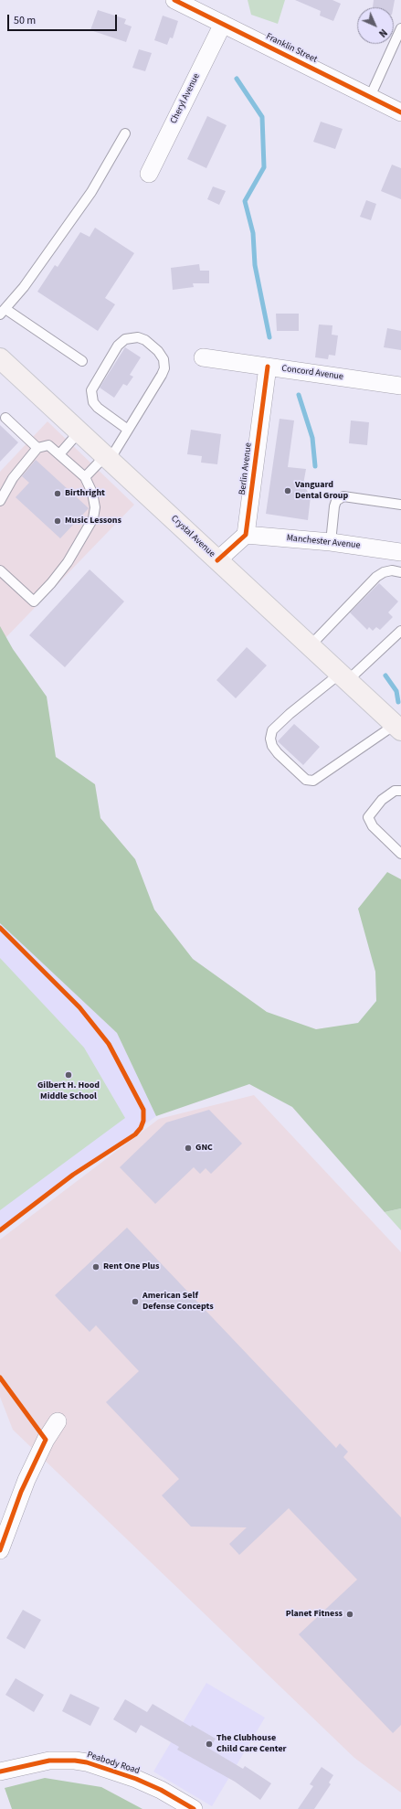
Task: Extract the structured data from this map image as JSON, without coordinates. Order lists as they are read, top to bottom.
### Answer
{
  "streets": {
    "main road": ["Crystal Avenue"],
    "street": [
      "Franklin Street",
      "Cheryl Avenue",
      "Concord Avenue",
      "Berlin Avenue",
      "Manchester Avenue",
      "Peabody Road"
    ]
  },
  "crossings": [
    ["Franklin Street", "Cheryl Avenue"],
    ["Concord Avenue", "Berlin Avenue"],
    ["Berlin Avenue", "Manchester Avenue"]
  ],
  "places": [
    "Vanguard Dental Group",
    "Birthright",
    "Music Lessons",
    "Gilbert H. Hood Middle School",
    "GNC",
    "Rent One Plus",
    "American Self Defense Concepts",
    "Planet Fitness",
    "The Clubhouse Child Care Center"
  ],
  "scale_bar": "50 m",
  "north": "bottom right"
}
